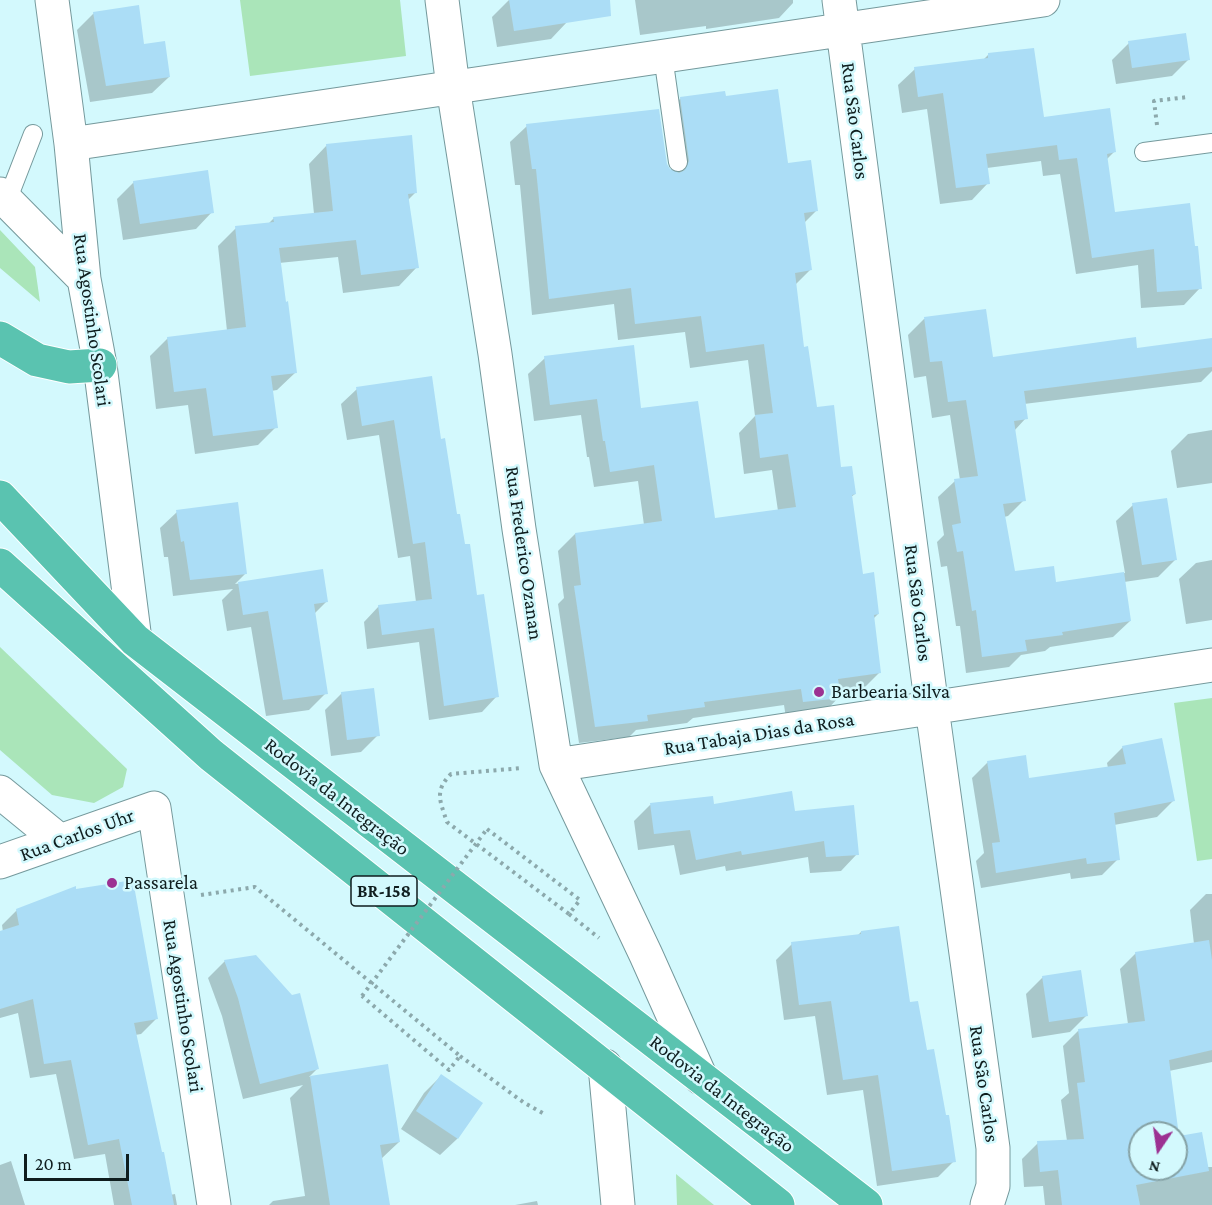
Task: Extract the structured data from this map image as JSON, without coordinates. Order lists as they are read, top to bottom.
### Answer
{
  "streets": {
    "highway": ["Rodovia da Integração", "BR-158"],
    "street": [
      "Rua São Carlos",
      "Rua Agostinho Scolari",
      "Rua Frederico Ozanan",
      "Rua Tabaja Dias da Rosa",
      "Rua Carlos Uhr"
    ]
  },
  "crossings": [
    ["Rua São Carlos", "Rua Tabaja Dias da Rosa"],
    ["Rua Agostinho Scolari", "Rodovia da Integração"],
    ["Rua Agostinho Scolari", "Rua Carlos Uhr"],
    ["Rua Frederico Ozanan", "Rua Tabaja Dias da Rosa"],
    ["Rua Frederico Ozanan", "Rodovia da Integração"]
  ],
  "places": ["Barbearia Silva", "Passarela"],
  "scale_bar": "20 m",
  "north": "bottom"
}
